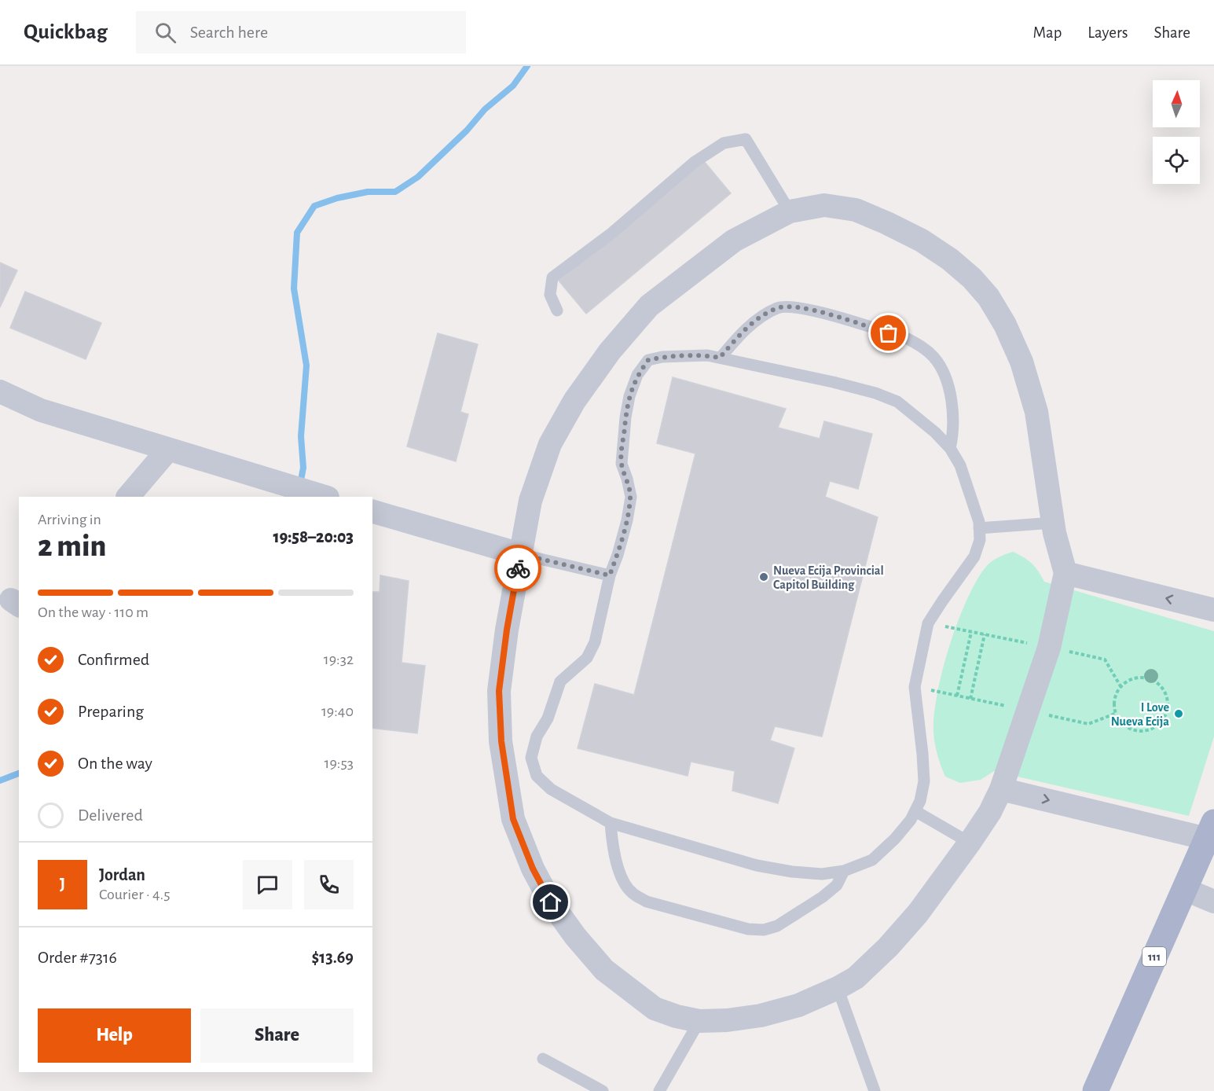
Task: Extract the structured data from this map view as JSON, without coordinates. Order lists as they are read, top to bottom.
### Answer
{
  "streets": {
    "main road": ["111"]
  },
  "places": ["Nueva Ecija Provincial Capitol Building", "I Love Nueva Ecija"],
  "north": "top",
  "page": {
    "header": "Quickbag",
    "search": "Search here",
    "nav": ["Map", "Layers", "Share"],
    "heading": ["2 min", "Arriving in", "19:58–20:03"],
    "panel": [
      "Jordan",
      "Courier · 4.5",
      "Order #7316",
      "$13.69"
    ],
    "bar": "On the way · 110 m",
    "list": [
      ["Confirmed", "19:32"],
      ["Preparing", "19:40"],
      ["On the way", "19:53"],
      "Delivered"
    ],
    "round": "J",
    "buttons": ["Help", "Share"]
  }
}
